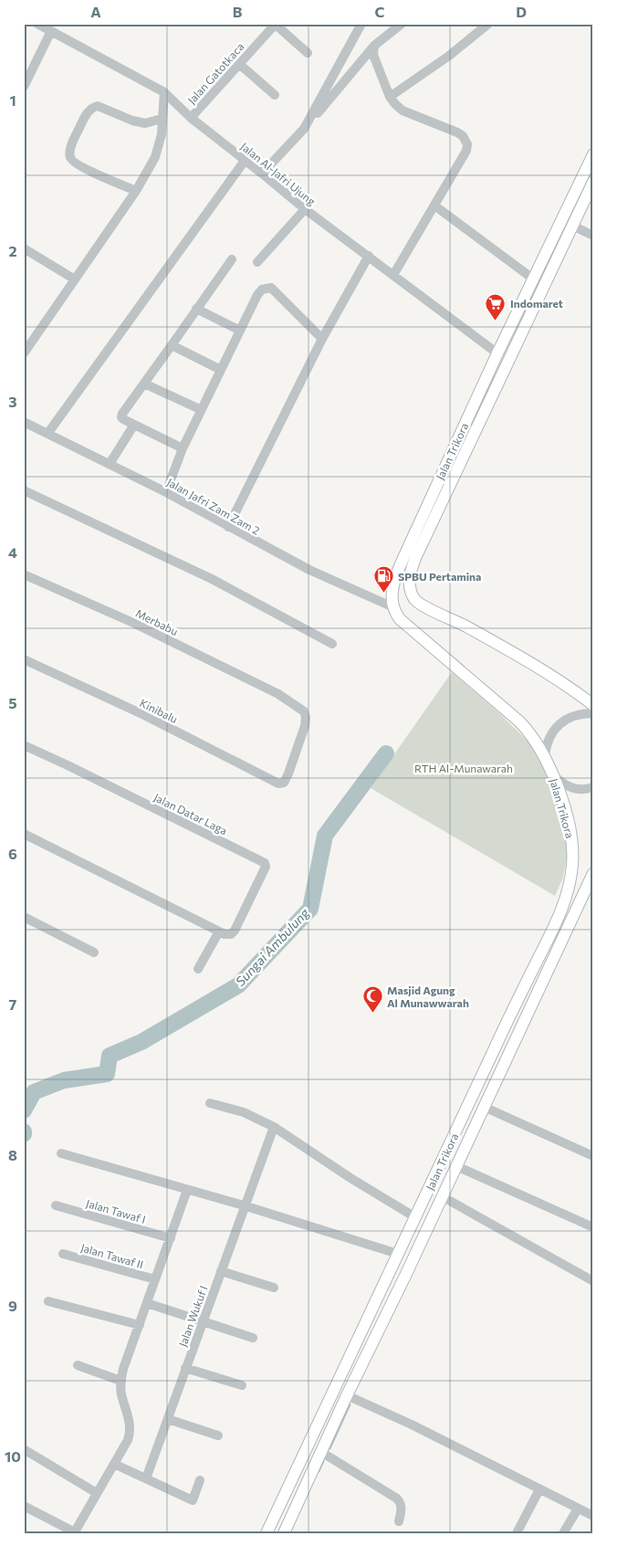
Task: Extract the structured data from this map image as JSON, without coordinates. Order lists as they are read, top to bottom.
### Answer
{
  "streets": {
    "main road": ["Jalan Trikora"],
    "street": [
      "Jalan Gatotkaca",
      "Jalan Al-Jafri Ujung",
      "Jalan Jafri Zam Zam 2",
      "Merbabu",
      "Kinibalu",
      "Jalan Datar Laga",
      "Jalan Tawaf I",
      "Jalan Tawaf II",
      "Jalan Wukuf I"
    ]
  },
  "crossings": [
    ["Jalan Gatotkaca", "Jalan Al-Jafri Ujung"],
    ["Jalan Al-Jafri Ujung", "Jalan Trikora"],
    ["Jalan Trikora", "Jalan Jafri Zam Zam 2"],
    ["Merbabu", "Kinibalu"]
  ],
  "water": ["Sungai Ambulung"],
  "parks": ["RTH Al-Munawarah"],
  "places": {
    "supermarket": ["Indomaret"],
    "fuel station": ["SPBU Pertamina"],
    "mosque": ["Masjid Agung Al Munawwarah"]
  },
  "grid": {
    "columns": [
      "A",
      "B",
      "C",
      "D"
    ],
    "rows": [
      "1",
      "2",
      "3",
      "4",
      "5",
      "6",
      "7",
      "8",
      "9",
      "10"
    ]
  }
}
